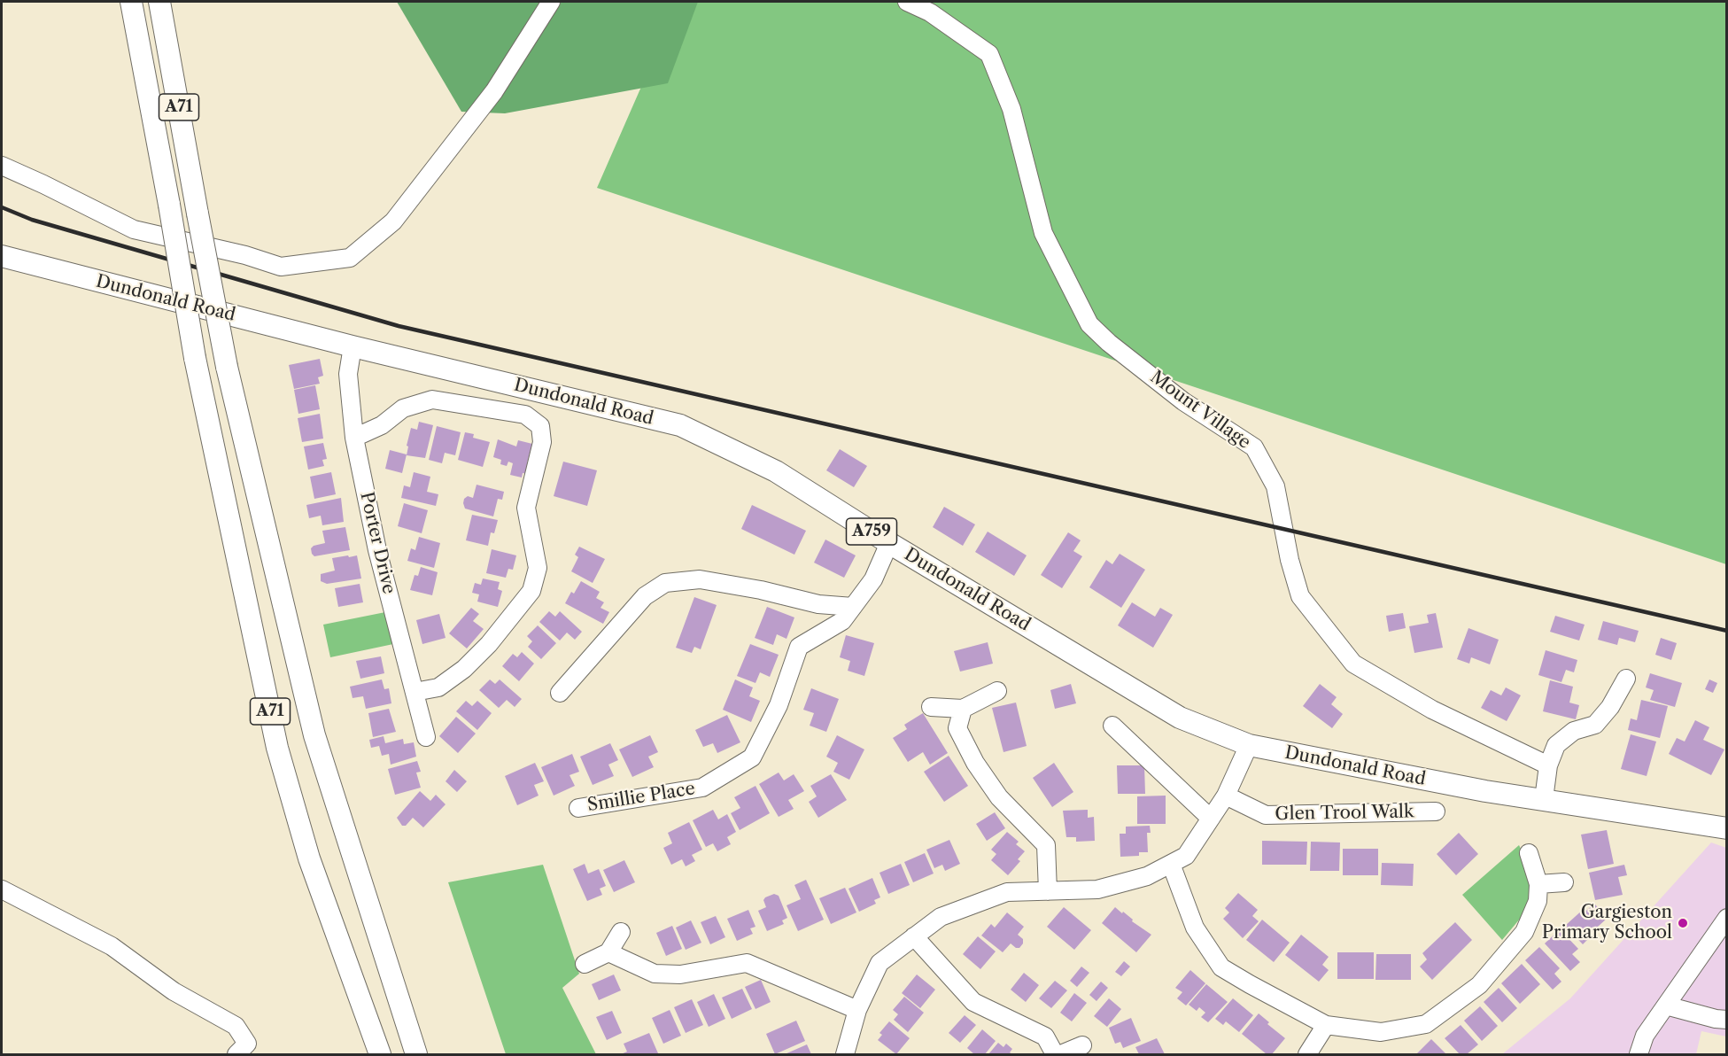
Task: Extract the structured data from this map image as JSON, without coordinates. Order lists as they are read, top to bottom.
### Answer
{
  "streets": {
    "main road": ["A71", "Dundonald Road", "A759"],
    "street": [
      "Mount Village",
      "Porter Drive",
      "Smillie Place",
      "Glen Trool Walk"
    ]
  },
  "crossings": [
    ["Dundonald Road", "Porter Drive"],
    ["Dundonald Road", "Smillie Place"]
  ],
  "places": ["Gargieston Primary School"]
}
